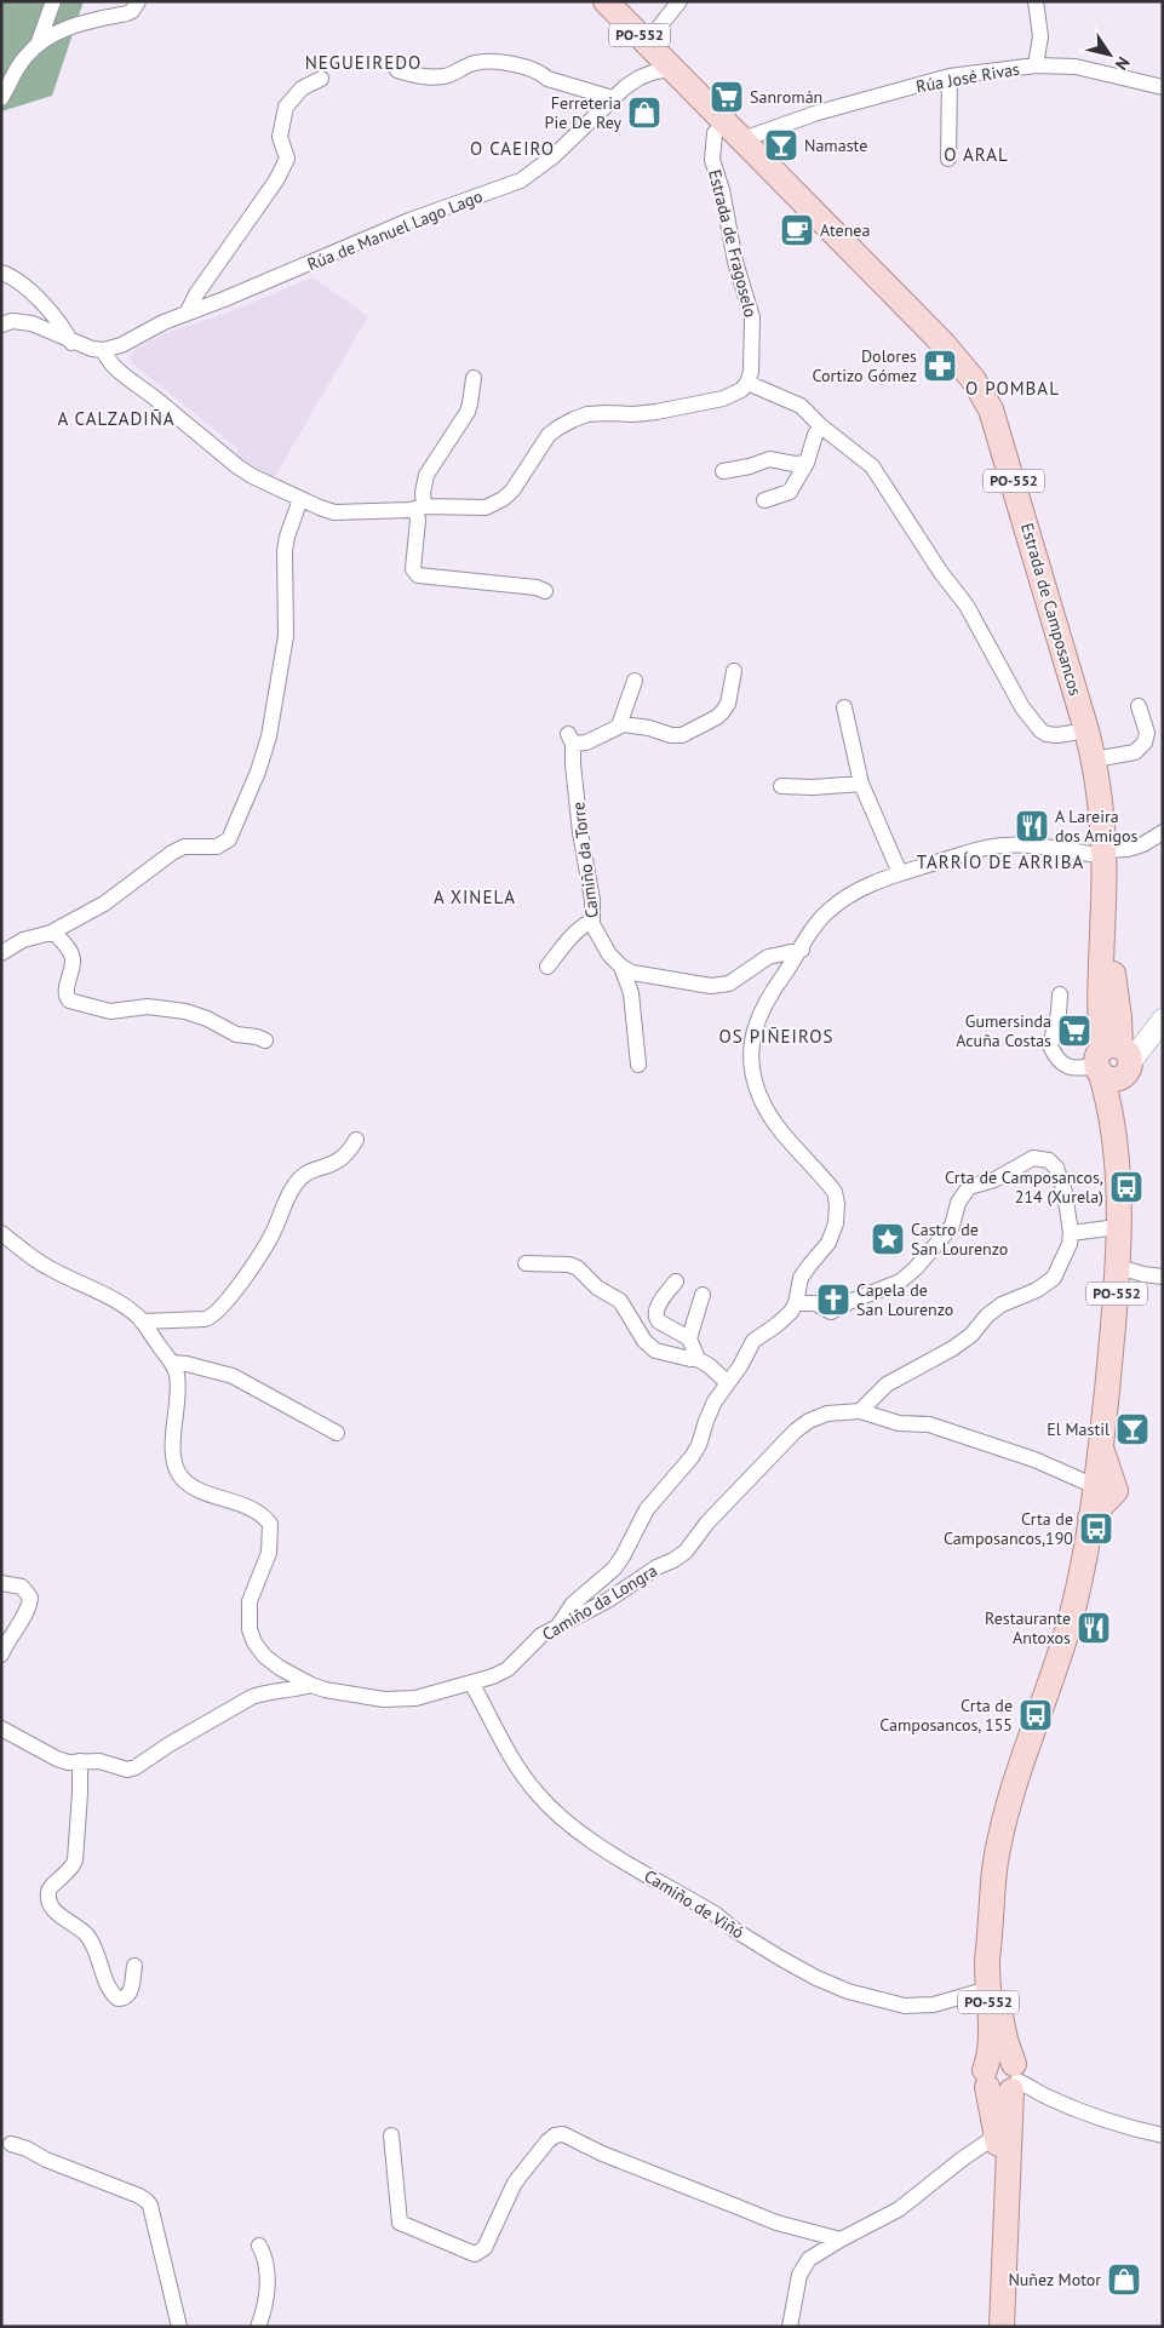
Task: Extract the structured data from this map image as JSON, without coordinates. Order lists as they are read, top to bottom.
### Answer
{
  "streets": {
    "main road": ["PO-552", "Estrada de Camposancos"],
    "street": [
      "Rúa José Rivas",
      "Rúa de Manuel Lago Lago",
      "Estrada de Fragoselo",
      "Camiño da Torre",
      "Camiño da Longra",
      "Camiño de Viñó"
    ]
  },
  "crossings": [
    ["PO-552", "Estrada de Camposancos"],
    ["PO-552", "Camiño da Longra"],
    ["PO-552", "Camiño de Viñó"],
    ["Rúa José Rivas", "Estrada de Camposancos"],
    ["Rúa de Manuel Lago Lago", "Estrada de Camposancos"],
    ["Estrada de Fragoselo", "Estrada de Camposancos"],
    ["Estrada de Camposancos", "Camiño da Longra"],
    ["Camiño da Longra", "Camiño de Viñó"]
  ],
  "districts": [
    "NEGUEIREDO",
    "O CAEIRO",
    "O ARAL",
    "O POMBAL",
    "A CALZADIÑA",
    "TARRÍO DE ARRIBA",
    "A XINELA",
    "OS PIÑEIROS"
  ],
  "places": {
    "supermarket": ["Sanromán", "Gumersinda Acuña Costas"],
    "shop": ["Ferreteria Pie De Rey", "Nuñez Motor"],
    "bar": ["Namaste", "El Mastil"],
    "cafe": ["Atenea"],
    "pharmacy": ["Dolores Cortizo Gómez"],
    "restaurant": ["A Lareira dos Amigos", "Restaurante Antoxos"],
    "bus stop": ["Crta de Camposancos, 214 (Xurela)", "Crta de Camposancos,190", "Crta de Camposancos, 155"],
    "place": ["Castro de San Lourenzo"],
    "church": ["Capela de San Lourenzo"]
  },
  "north": "bottom right"
}
